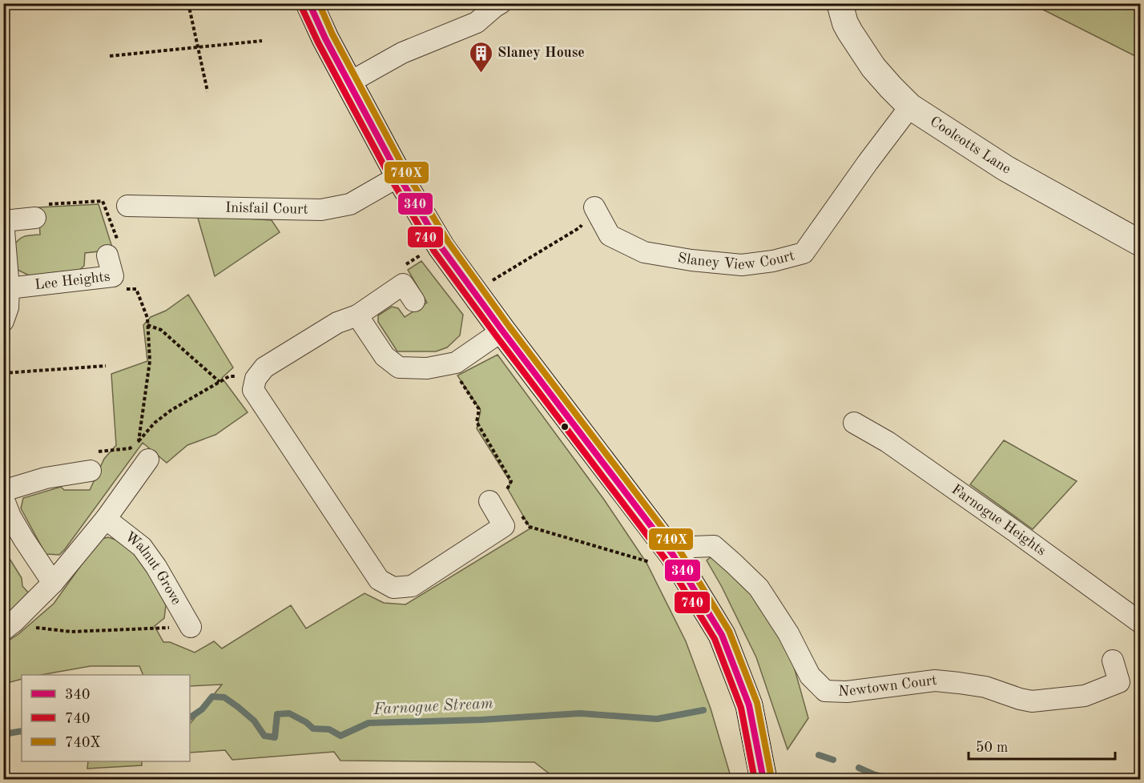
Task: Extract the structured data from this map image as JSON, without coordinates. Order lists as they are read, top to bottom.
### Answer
{
  "streets": {
    "street": [
      "Coolcotts Lane",
      "Inisfail Court",
      "Slaney View Court",
      "Lee Heights",
      "Farnogue Heights",
      "Walnut Grove",
      "Newtown Court"
    ]
  },
  "crossings": [
    ["Coolcotts Lane", "Slaney View Court"]
  ],
  "water": ["Farnogue Stream"],
  "places": {
    "building": ["Slaney House"]
  },
  "lines": ["transit line 340", "transit line 740X", "transit line 740"],
  "legend": ["340", "740", "740X"],
  "scale_bar": "50 m"
}
